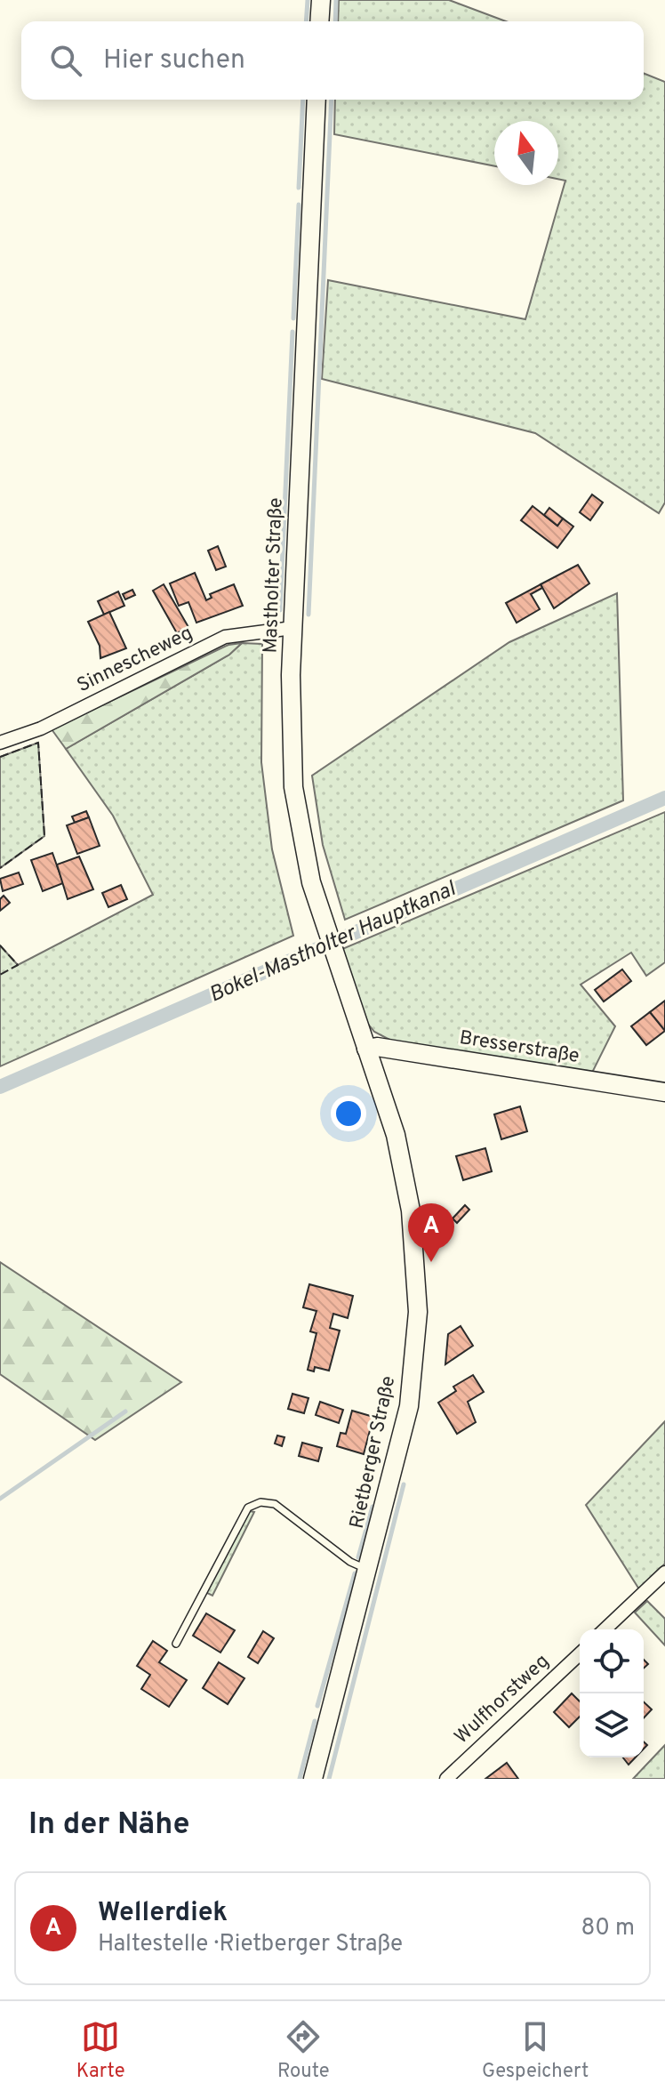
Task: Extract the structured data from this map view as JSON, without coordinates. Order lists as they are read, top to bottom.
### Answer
{
  "streets": {
    "main road": ["Mastholter Straße", "Bresserstraße", "Rietberger Straße"],
    "street": ["Sinnescheweg", "Wulfhorstweg"]
  },
  "crossings": [
    ["Mastholter Straße", "Sinnescheweg"],
    ["Mastholter Straße", "Bresserstraße"],
    ["Mastholter Straße", "Rietberger Straße"],
    ["Bresserstraße", "Rietberger Straße"]
  ],
  "water": ["Bokel-Mastholter Hauptkanal"],
  "north": "top",
  "page": {
    "search": "Hier suchen",
    "pins": "A",
    "heading": "In der Nähe",
    "list": [
      {
        "mark": "A",
        "name": "Wellerdiek",
        "note": "Haltestelle · Rietberger Straße",
        "value": "80 m"
      }
    ],
    "nav": ["Karte", "Route", "Gespeichert"]
  }
}
